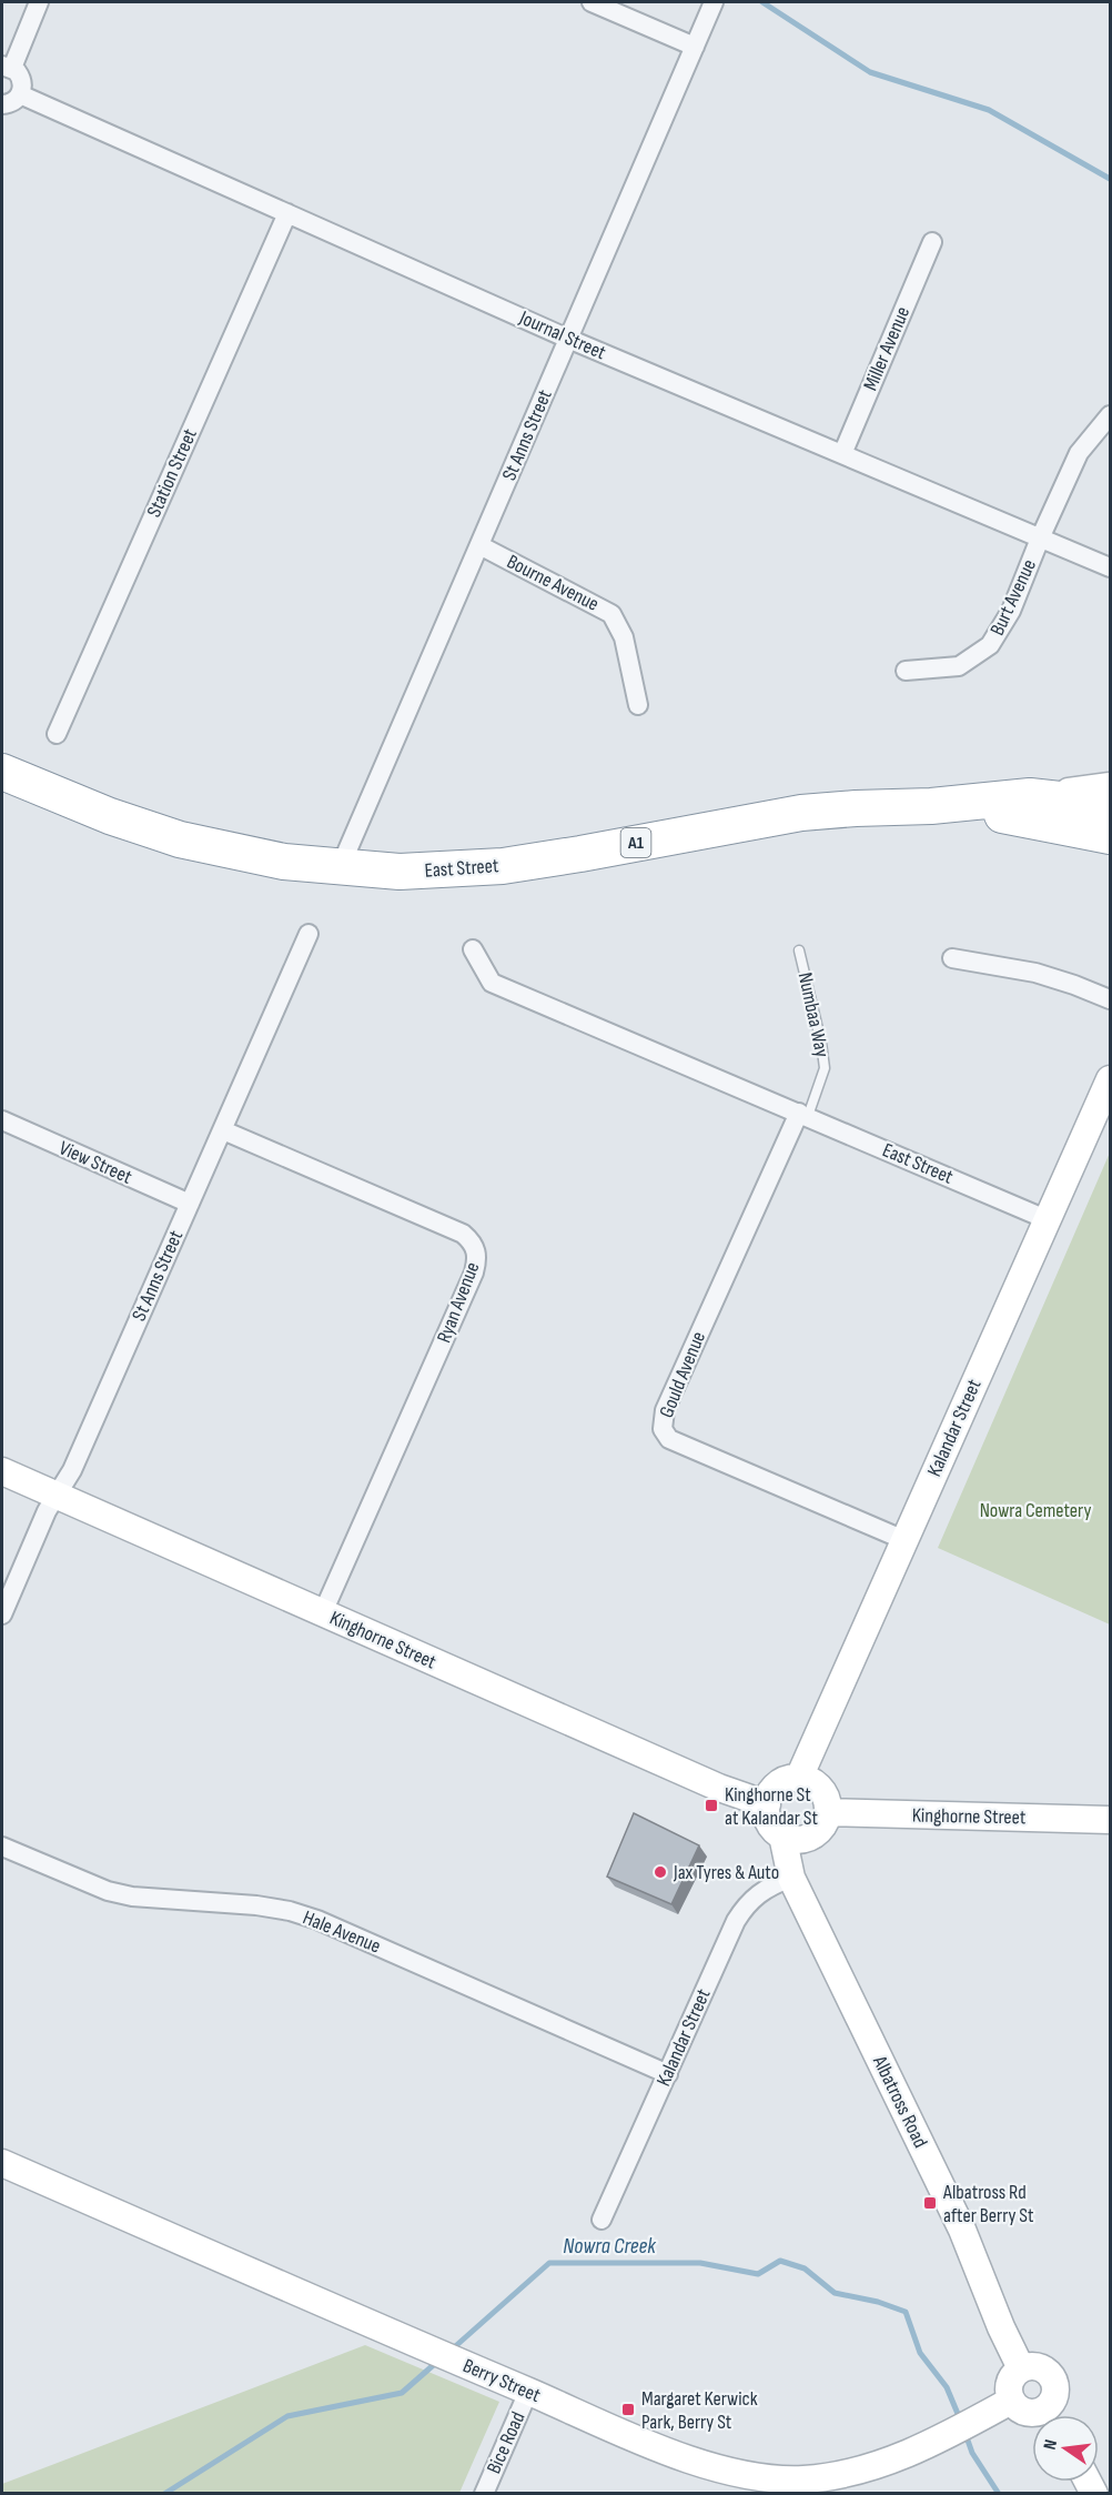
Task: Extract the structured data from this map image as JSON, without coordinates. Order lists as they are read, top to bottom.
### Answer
{
  "streets": {
    "highway": ["A1", "East Street"],
    "main road": [
      "Kalandar Street",
      "Kinghorne Street",
      "Albatross Road",
      "Berry Street"
    ],
    "street": [
      "Journal Street",
      "Miller Avenue",
      "St Anns Street",
      "Station Street",
      "Bourne Avenue",
      "Burt Avenue",
      "View Street",
      "Ryan Avenue",
      "Gould Avenue",
      "Hale Avenue",
      "Bice Road"
    ],
    "lane": ["Numbaa Way"]
  },
  "crossings": [
    ["Journal Street", "Miller Avenue"],
    ["Journal Street", "St Anns Street"],
    ["Journal Street", "Station Street"],
    ["Journal Street", "Burt Avenue"],
    ["St Anns Street", "Bourne Avenue"],
    ["St Anns Street", "East Street"],
    ["St Anns Street", "View Street"],
    ["St Anns Street", "Ryan Avenue"],
    ["St Anns Street", "Kinghorne Street"],
    ["East Street", "Numbaa Way"],
    ["East Street", "Gould Avenue"],
    ["East Street", "Kalandar Street"],
    ["Numbaa Way", "Gould Avenue"],
    ["Ryan Avenue", "Kinghorne Street"],
    ["Gould Avenue", "Kalandar Street"],
    ["Kalandar Street", "Kinghorne Street"],
    ["Kalandar Street", "Hale Avenue"],
    ["Kalandar Street", "Albatross Road"],
    ["Kinghorne Street", "Albatross Road"],
    ["Berry Street", "Bice Road"]
  ],
  "water": ["Nowra Creek"],
  "parks": ["Nowra Cemetery"],
  "places": {
    "transit": ["Kinghorne St at Kalandar St", "Albatross Rd after Berry St", "Margaret Kerwick Park, Berry St"],
    "other": ["Jax Tyres & Auto"]
  },
  "north": "left"
}
